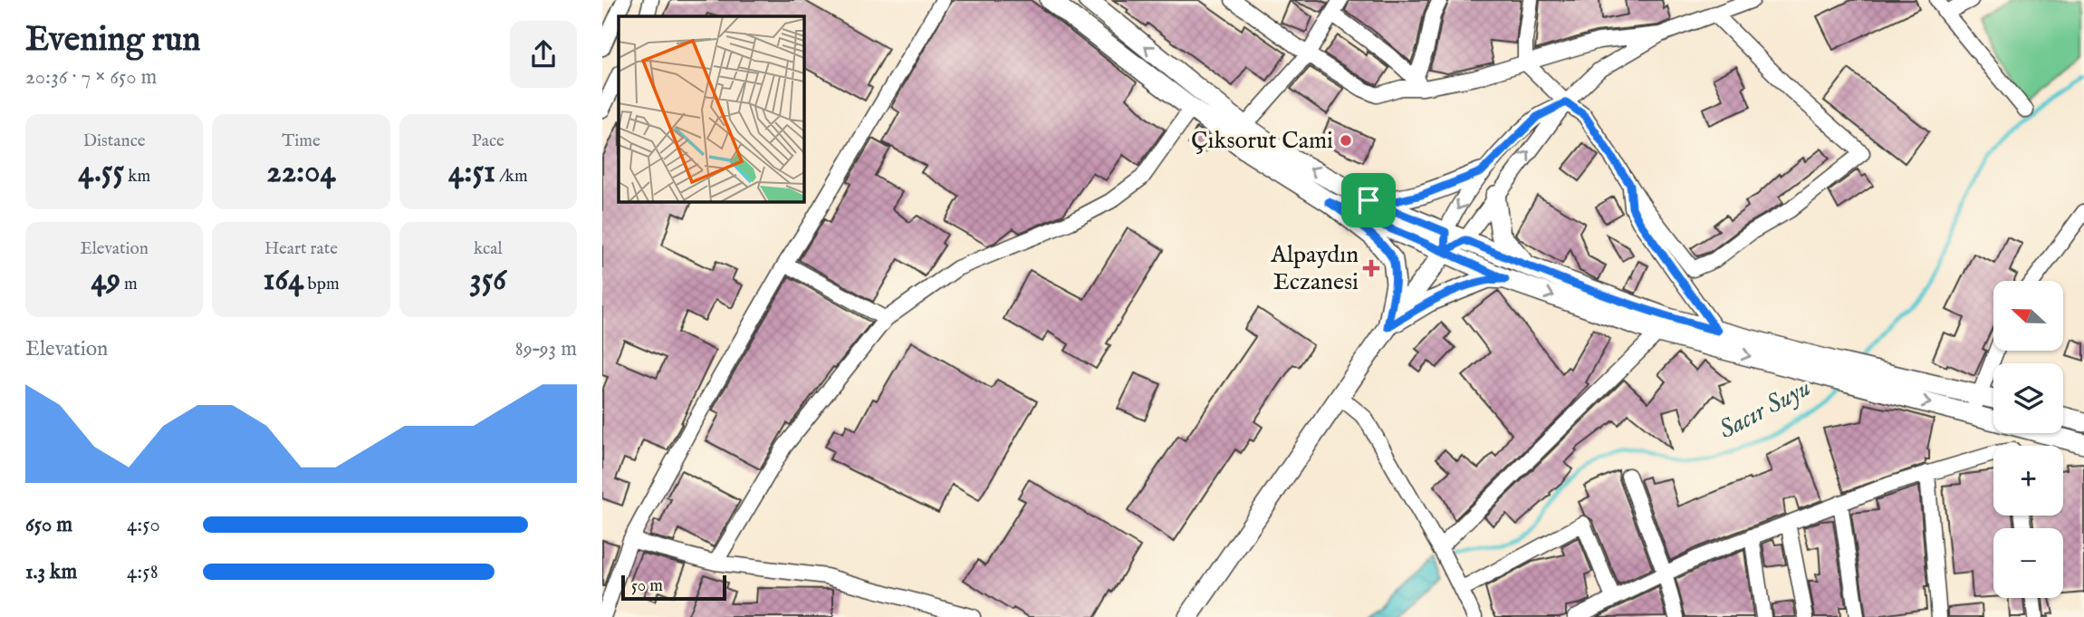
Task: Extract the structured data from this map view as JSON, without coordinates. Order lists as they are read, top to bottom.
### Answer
{
  "water": ["Sacır Suyu"],
  "places": {
    "other": ["Çıksorut Cami"],
    "health": ["Alpaydın Eczanesi"]
  },
  "scale_bar": "50 m",
  "north": "left",
  "page": {
    "heading": ["Evening run", "20:36 · 7 × 650 m"],
    "stats": [
      ["Distance", "4.55 km"],
      ["Time", "22:04"],
      ["Pace", "4:51 /km"],
      ["Elevation", "49 m"],
      ["Heart rate", "164 bpm"],
      ["kcal", "356"]
    ],
    "map_buttons": ["+", "−"],
    "chart": ["Elevation", "89–93 m"],
    "list": [
      {
        "name": "650 m",
        "note": "4:50"
      },
      {
        "name": "1.3 km",
        "note": "4:58"
      }
    ],
    "scale": "50 m"
  }
}
